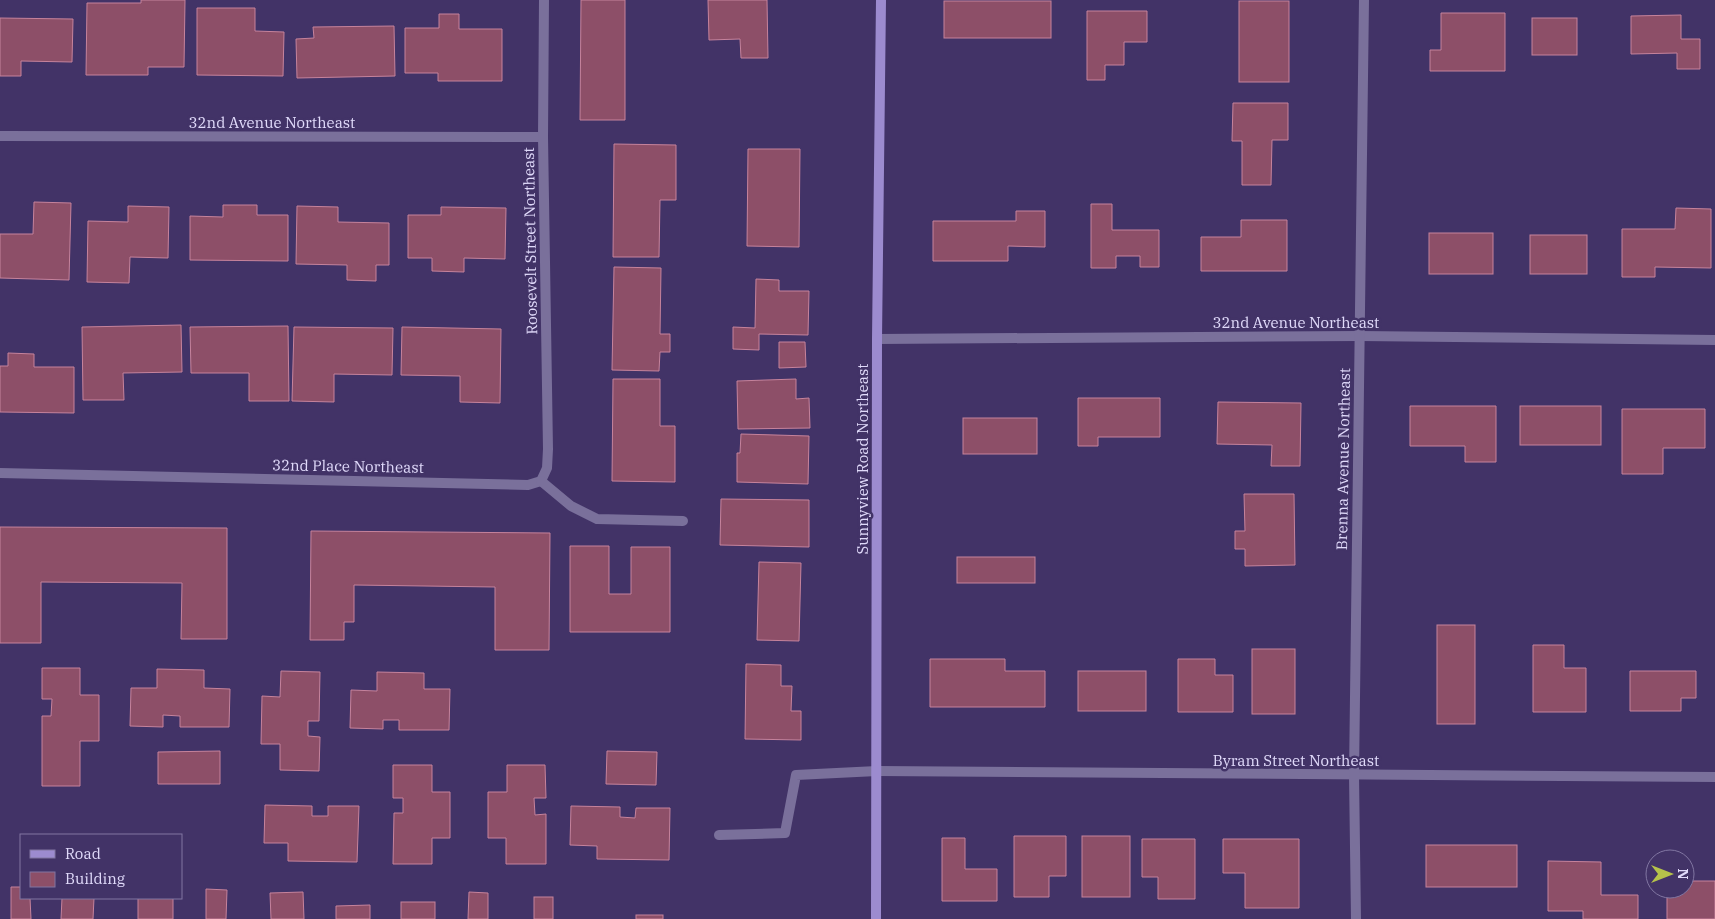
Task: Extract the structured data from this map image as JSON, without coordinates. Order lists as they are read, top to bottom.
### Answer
{
  "streets": {
    "main road": ["Sunnyview Road Northeast"],
    "street": [
      "32nd Avenue Northeast",
      "Roosevelt Street Northeast",
      "Brenna Avenue Northeast",
      "32nd Place Northeast",
      "Byram Street Northeast"
    ]
  },
  "crossings": [
    ["32nd Avenue Northeast", "Roosevelt Street Northeast"],
    ["32nd Avenue Northeast", "Sunnyview Road Northeast"],
    ["32nd Avenue Northeast", "Brenna Avenue Northeast"],
    ["Roosevelt Street Northeast", "32nd Place Northeast"],
    ["Sunnyview Road Northeast", "Byram Street Northeast"],
    ["Brenna Avenue Northeast", "Byram Street Northeast"]
  ],
  "legend": ["Road", "Building"],
  "north": "right"
}
